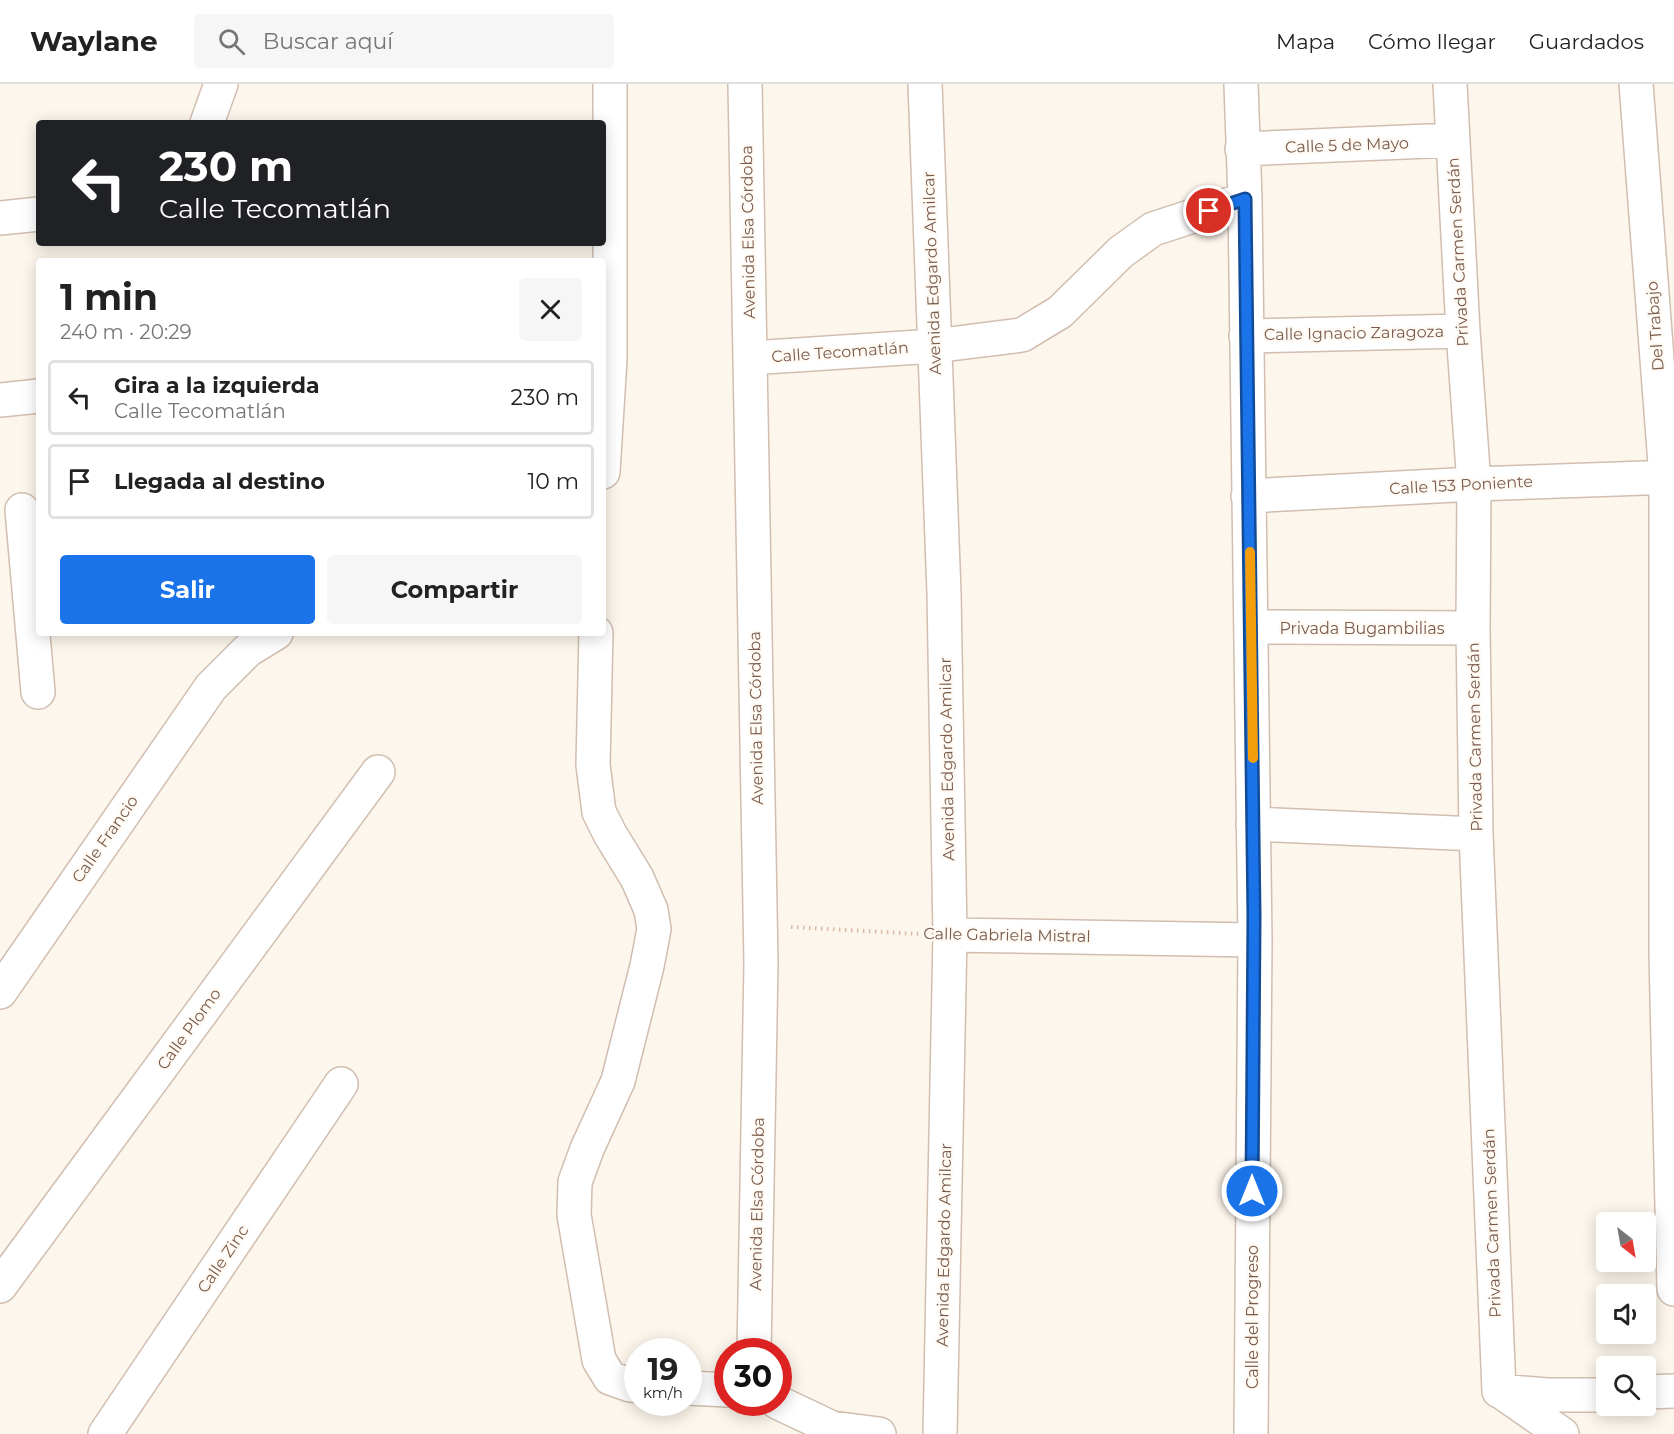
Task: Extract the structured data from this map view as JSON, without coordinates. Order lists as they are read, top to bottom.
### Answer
{
  "streets": {
    "street": [
      "Calle 5 de Mayo",
      "Avenida Elsa Córdoba",
      "Privada Carmen Serdán",
      "Avenida Edgardo Amilcar",
      "Del Trabajo",
      "Calle Ignacio Zaragoza",
      "Calle Tecomatlán",
      "Calle 153 Poniente",
      "Privada Bugambilias",
      "Calle Francio",
      "Calle Gabriela Mistral",
      "Calle Plomo",
      "Calle Zinc",
      "Calle del Progreso"
    ]
  },
  "crossings": [
    ["Calle 5 de Mayo", "Privada Carmen Serdán"],
    ["Calle 5 de Mayo", "Calle del Progreso"],
    ["Avenida Elsa Córdoba", "Calle Tecomatlán"],
    ["Avenida Elsa Córdoba", "Calle Gabriela Mistral"],
    ["Privada Carmen Serdán", "Calle Ignacio Zaragoza"],
    ["Privada Carmen Serdán", "Calle 153 Poniente"],
    ["Privada Carmen Serdán", "Privada Bugambilias"],
    ["Avenida Edgardo Amilcar", "Calle Tecomatlán"],
    ["Avenida Edgardo Amilcar", "Calle Gabriela Mistral"],
    ["Del Trabajo", "Calle 153 Poniente"],
    ["Calle Ignacio Zaragoza", "Calle del Progreso"],
    ["Calle Tecomatlán", "Calle del Progreso"],
    ["Calle 153 Poniente", "Calle del Progreso"],
    ["Privada Bugambilias", "Calle del Progreso"],
    ["Calle Gabriela Mistral", "Calle del Progreso"]
  ],
  "north": "bottom right",
  "page": {
    "header": "Waylane",
    "search": "Buscar aquí",
    "nav": ["Mapa", "Cómo llegar", "Guardados"],
    "turn": ["230 m", "Calle Tecomatlán"],
    "heading": ["1 min", "240 m · 20:29"],
    "list": [
      {
        "name": "Gira a la izquierda",
        "note": "Calle Tecomatlán",
        "value": "230 m"
      },
      {
        "name": "Llegada al destino",
        "value": "10 m"
      }
    ],
    "buttons": ["Salir", "Compartir"],
    "speed": "19 km/h",
    "limit": "30"
  }
}
